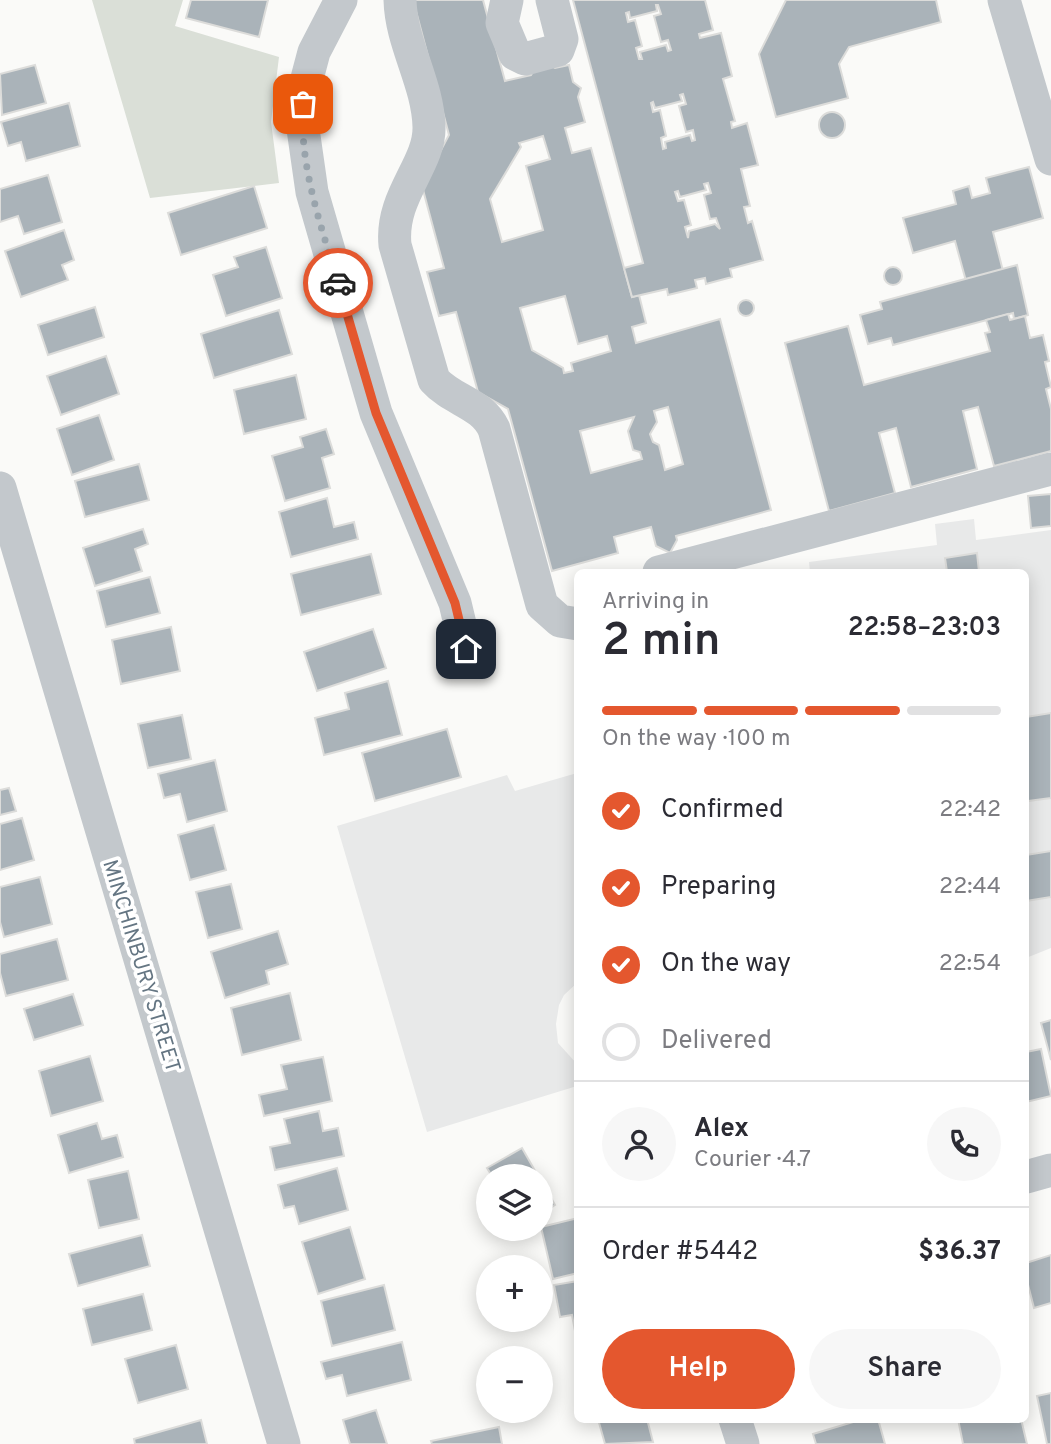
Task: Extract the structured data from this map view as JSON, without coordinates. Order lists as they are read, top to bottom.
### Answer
{
  "streets": {
    "street": ["MINCHINBURY STREET"]
  },
  "page": {
    "heading": ["2 min", "Arriving in", "22:58–23:03"],
    "panel": [
      "Alex",
      "Courier · 4.7",
      "Order #5442",
      "$36.37"
    ],
    "bar": "On the way · 100 m",
    "list": [
      ["Confirmed", "22:42"],
      ["Preparing", "22:44"],
      ["On the way", "22:54"],
      "Delivered"
    ],
    "map_buttons": ["+", "−"],
    "buttons": ["Help", "Share"]
  }
}
